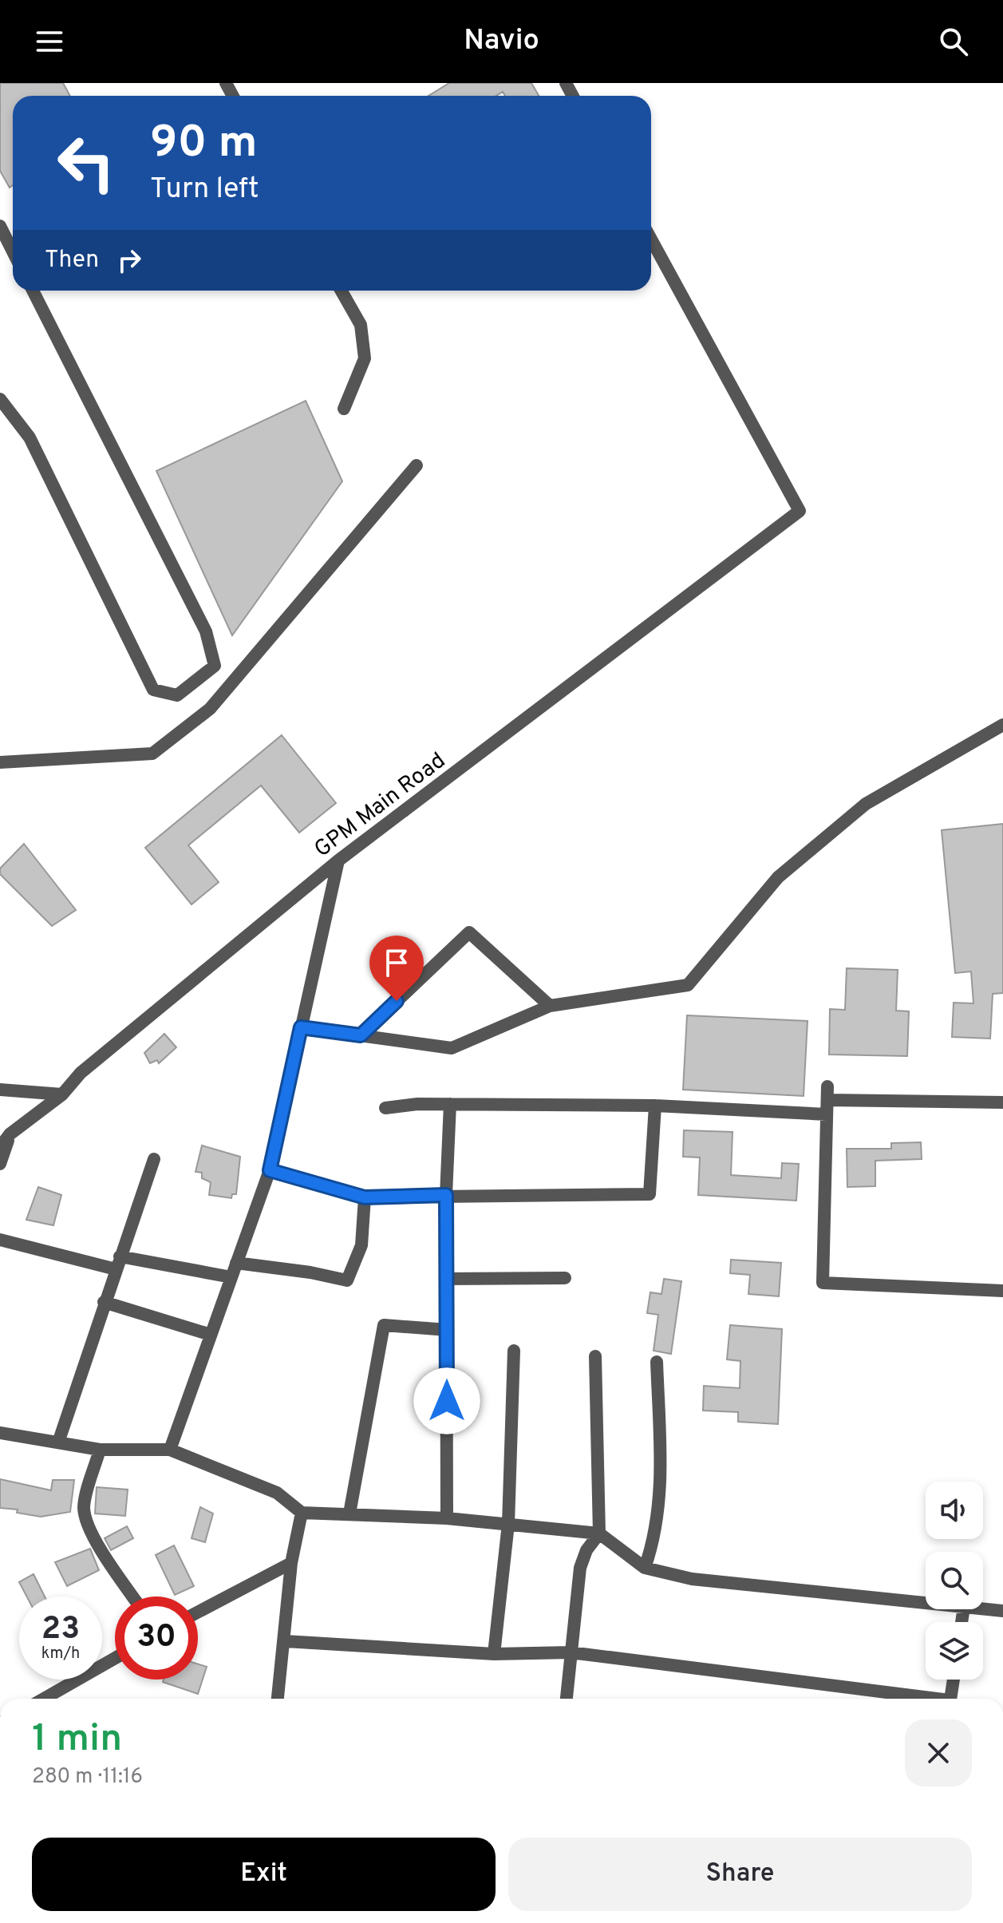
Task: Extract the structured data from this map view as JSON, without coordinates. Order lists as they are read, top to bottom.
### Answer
{
  "streets": {
    "street": ["GPM Main Road"]
  },
  "page": {
    "header": "Navio",
    "turn": ["90 m", "Turn left"],
    "then": "Then",
    "speed": "23 km/h",
    "limit": "30",
    "heading": ["1 min", "280 m · 11:16"],
    "buttons": ["Exit", "Share"]
  }
}
